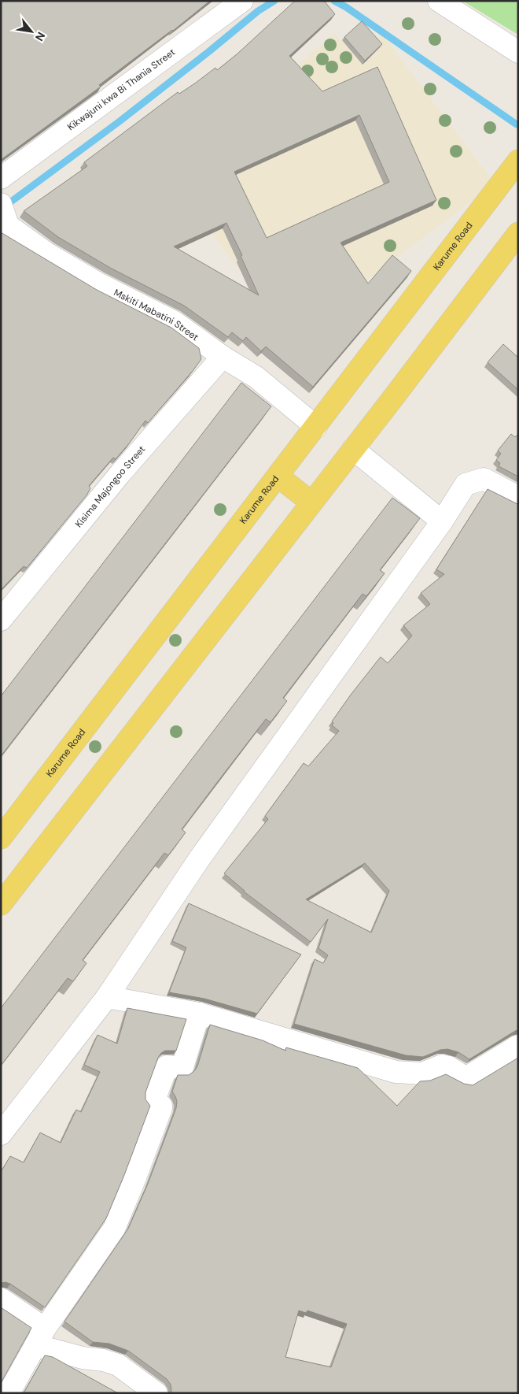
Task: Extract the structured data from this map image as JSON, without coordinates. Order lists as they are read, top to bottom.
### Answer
{
  "streets": {
    "main road": ["Karume Road"],
    "street": ["Kikwajuni kwa Bi Thania Street", "Mskiti Mabatini Street", "Kisima Majongoo Street"]
  },
  "crossings": [
    ["Karume Road", "Mskiti Mabatini Street"],
    ["Mskiti Mabatini Street", "Kisima Majongoo Street"]
  ],
  "north": "bottom right"
}
